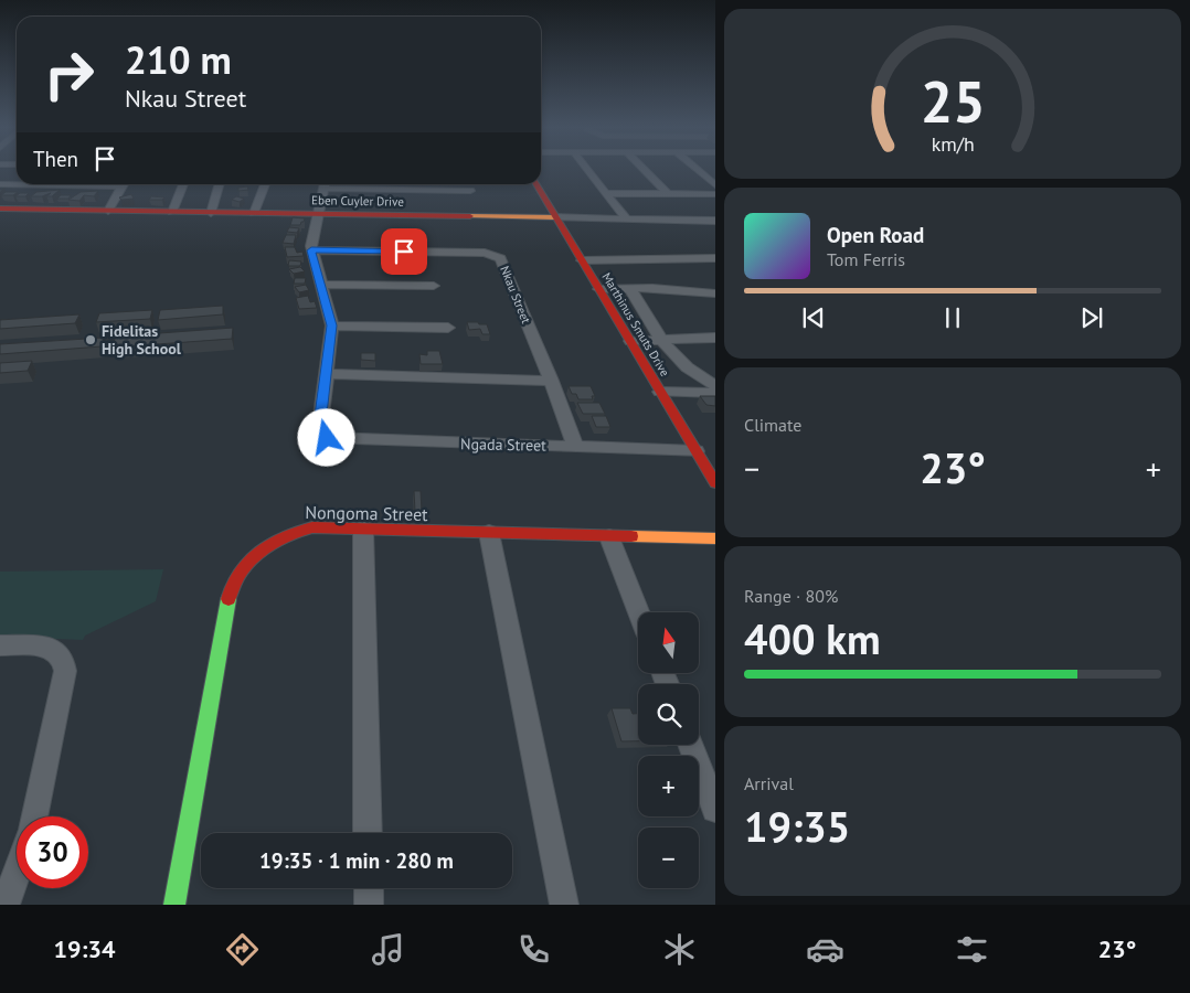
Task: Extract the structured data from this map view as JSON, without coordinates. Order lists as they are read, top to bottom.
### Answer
{
  "streets": {
    "street": [
      "Eben Cuyler Drive",
      "Nkau Street",
      "Marthinus Smuts Drive",
      "Ngada Street",
      "Nongoma Street"
    ]
  },
  "crossings": [
    ["Eben Cuyler Drive", "Marthinus Smuts Drive"],
    ["Nkau Street", "Ngada Street"],
    ["Marthinus Smuts Drive", "Ngada Street"]
  ],
  "places": ["Fidelitas High School"],
  "north": "top",
  "page": {
    "turn": ["210 m", "Nkau Street"],
    "then": "Then",
    "song": ["Open Road", "Tom Ferris"],
    "tile": [
      "Climate",
      ["Range · 80%", "400 km"],
      ["Arrival", "19:35"]
    ],
    "heat": ["−", "23°", "+"],
    "map_buttons": ["+", "−"],
    "limit": "30",
    "trip": "19:35 · 1 min · 280 m",
    "tabs": ["19:34", "23°"],
    "gauge": ["25", "km/h"]
  }
}
